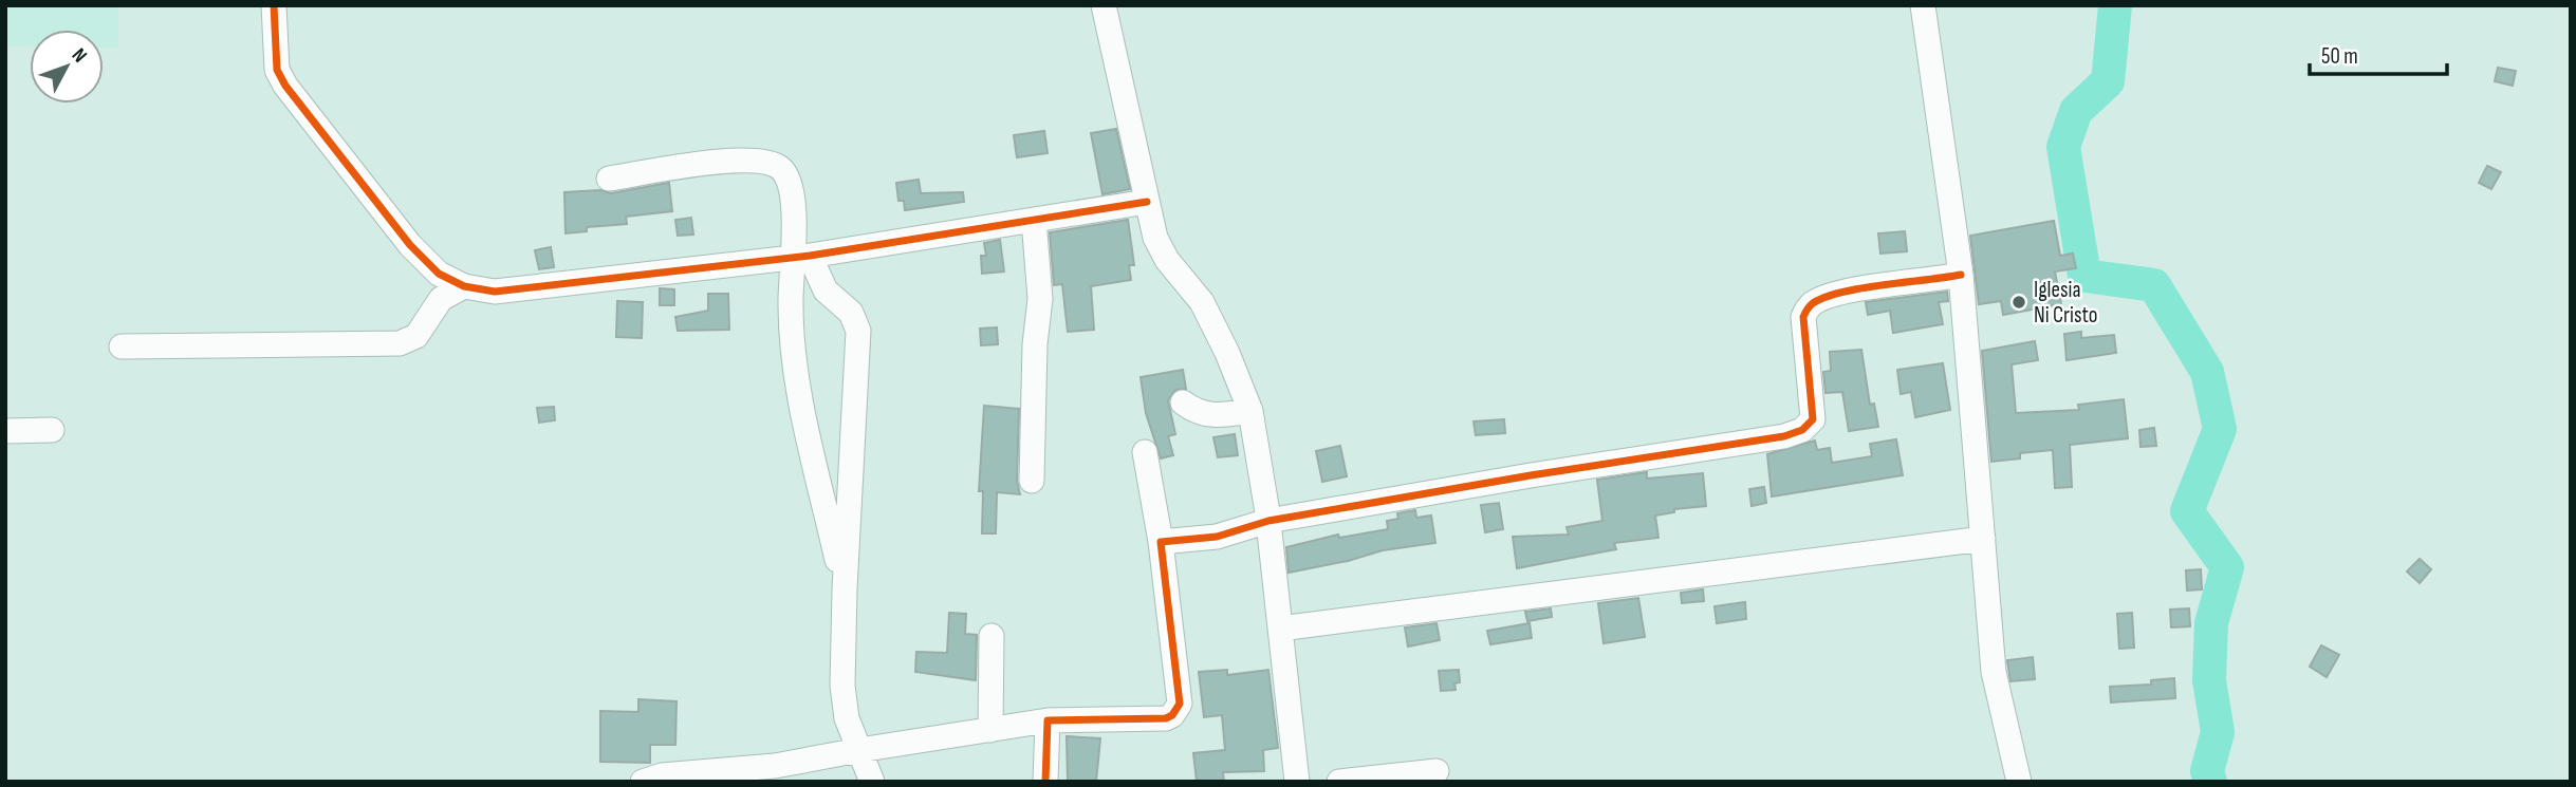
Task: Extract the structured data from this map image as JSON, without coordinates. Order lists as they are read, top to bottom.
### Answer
{
  "places": ["Iglesia Ni Cristo"],
  "scale_bar": "50 m",
  "north": "top right"
}
